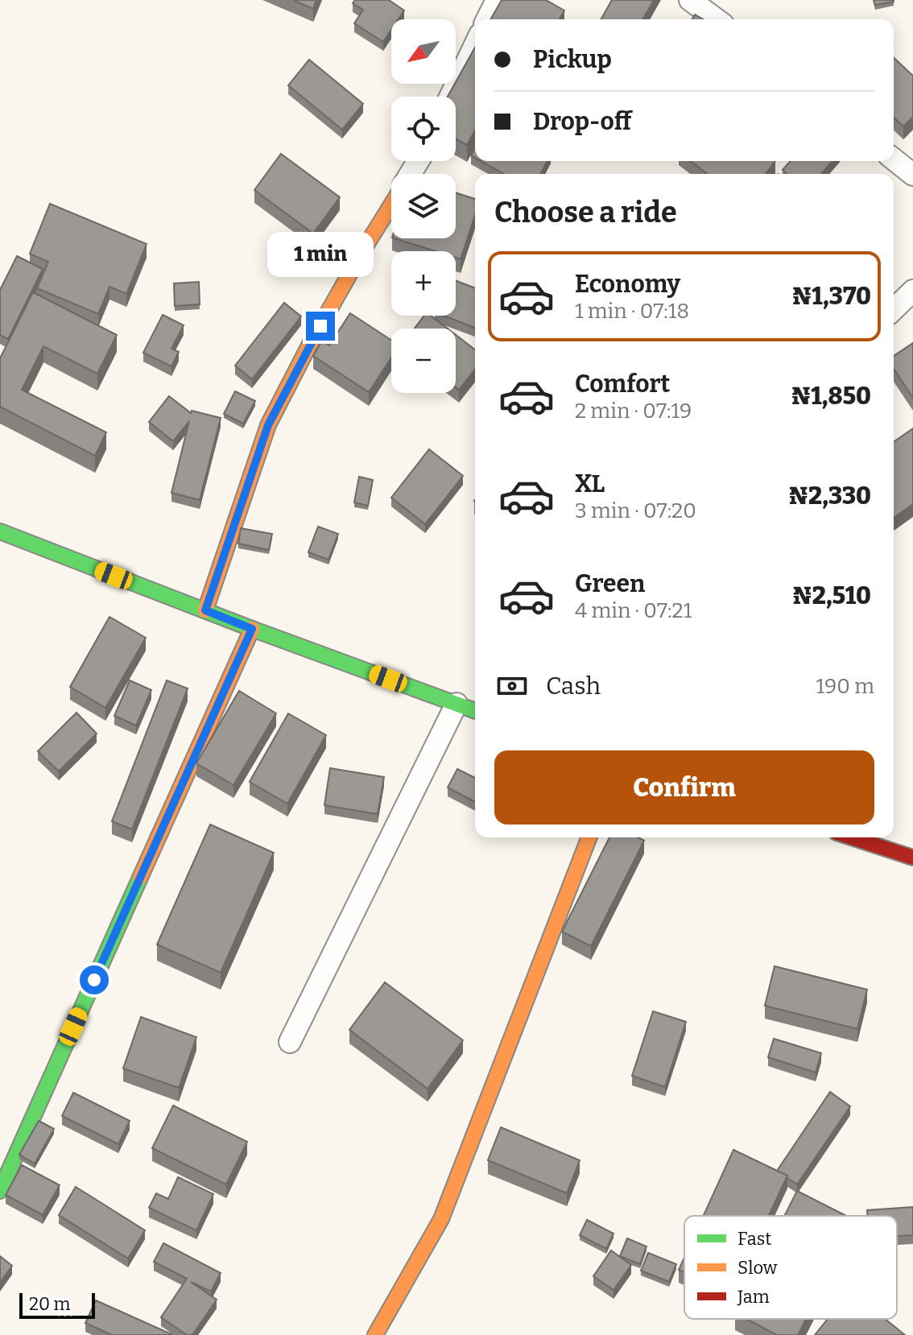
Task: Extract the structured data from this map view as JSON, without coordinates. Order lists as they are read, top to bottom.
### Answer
{
  "legend": ["Fast", "Slow", "Jam"],
  "scale_bar": "20 m",
  "north": "bottom left",
  "page": {
    "map_buttons": ["+", "−"],
    "banner": ["Pickup", "Drop-off"],
    "heading": "Choose a ride",
    "bubble": "1 min",
    "list": [
      {
        "name": "Economy",
        "note": "1 min · 07:18",
        "value": "₦1,370"
      },
      {
        "name": "Comfort",
        "note": "2 min · 07:19",
        "value": "₦1,850"
      },
      {
        "name": "XL",
        "note": "3 min · 07:20",
        "value": "₦2,330"
      },
      {
        "name": "Green",
        "note": "4 min · 07:21",
        "value": "₦2,510"
      }
    ],
    "pay": ["Cash", "190 m"],
    "buttons": "Confirm",
    "scale": "20 m"
  }
}
